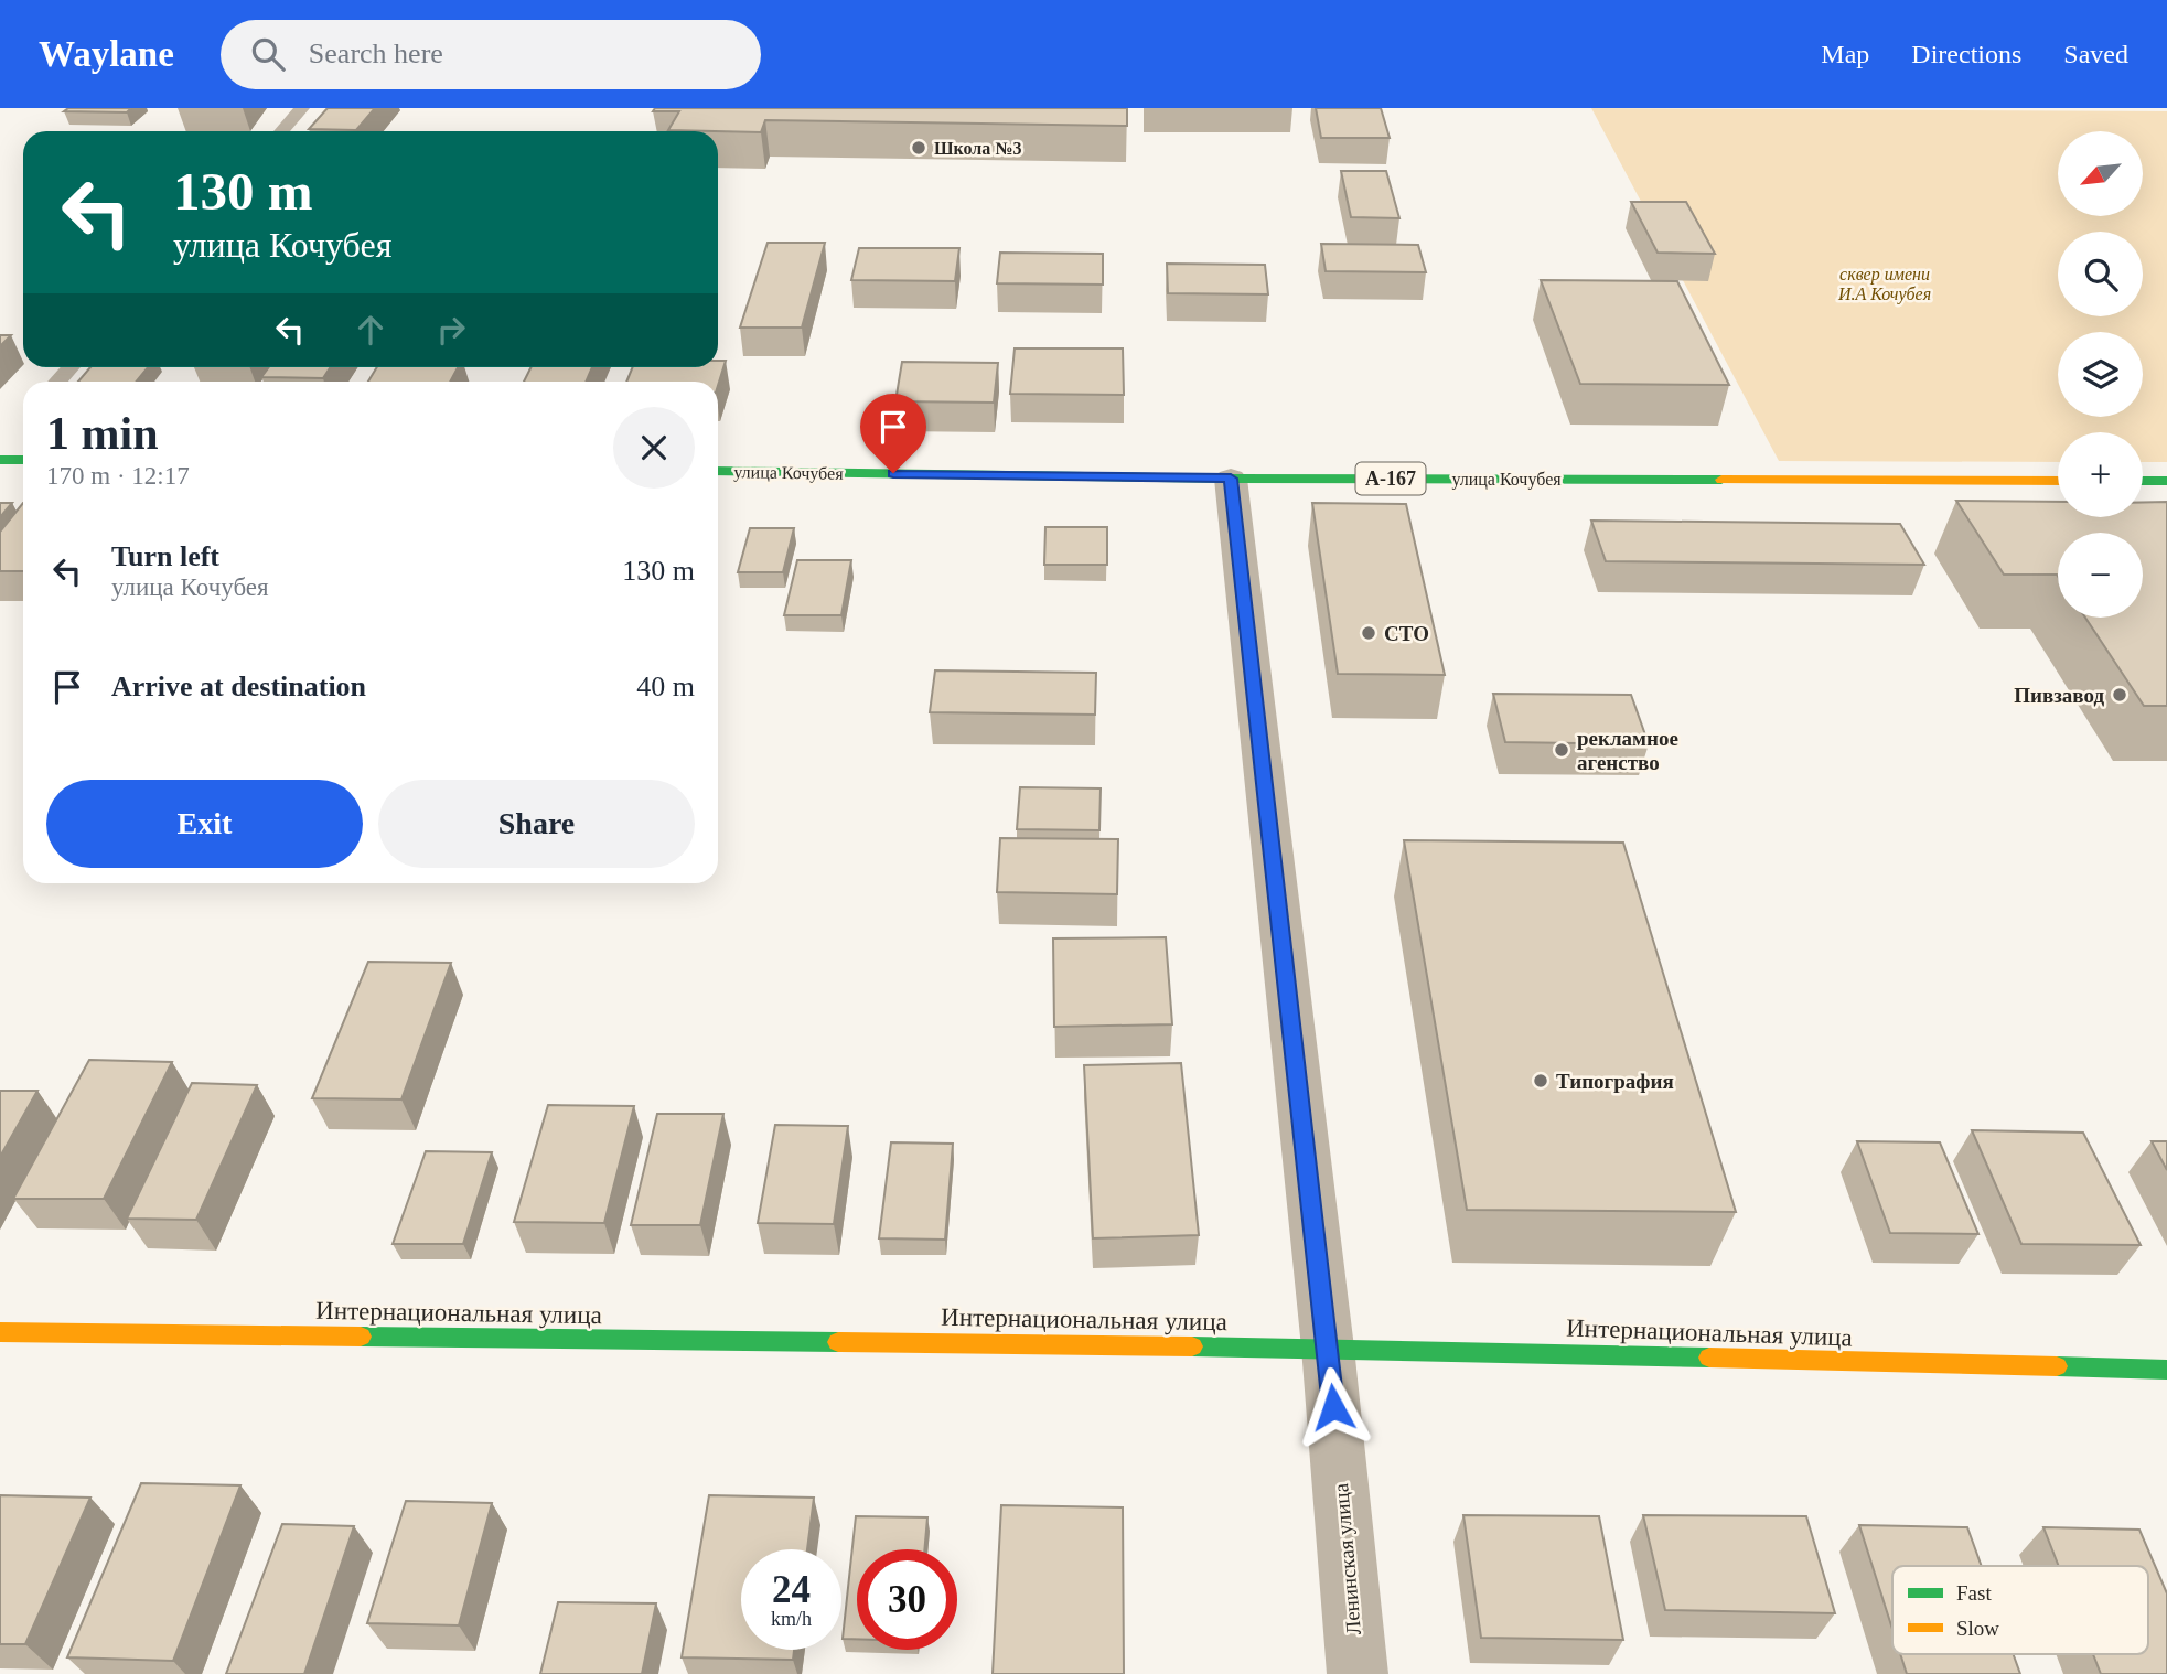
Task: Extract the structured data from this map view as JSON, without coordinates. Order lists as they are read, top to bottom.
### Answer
{
  "streets": {
    "main road": ["улица Кочубея", "А-167", "Интернациональная улица"],
    "street": ["Ленинская улица"]
  },
  "crossings": [
    ["улица Кочубея", "Ленинская улица"],
    ["Интернациональная улица", "Ленинская улица"]
  ],
  "parks": ["сквер имени И.А Кочубея"],
  "places": [
    "Школа №3",
    "СТО",
    "Пивзавод",
    "рекламное агенство",
    "Типография"
  ],
  "legend": ["Fast", "Slow"],
  "north": "bottom left",
  "page": {
    "header": "Waylane",
    "search": "Search here",
    "nav": ["Map", "Directions", "Saved"],
    "map_buttons": ["+", "−"],
    "turn": ["130 m", "улица Кочубея"],
    "heading": ["1 min", "170 m · 12:17"],
    "list": [
      {
        "name": "Turn left",
        "note": "улица Кочубея",
        "value": "130 m"
      },
      {
        "name": "Arrive at destination",
        "value": "40 m"
      }
    ],
    "buttons": ["Exit", "Share"],
    "speed": "24 km/h",
    "limit": "30"
  }
}
